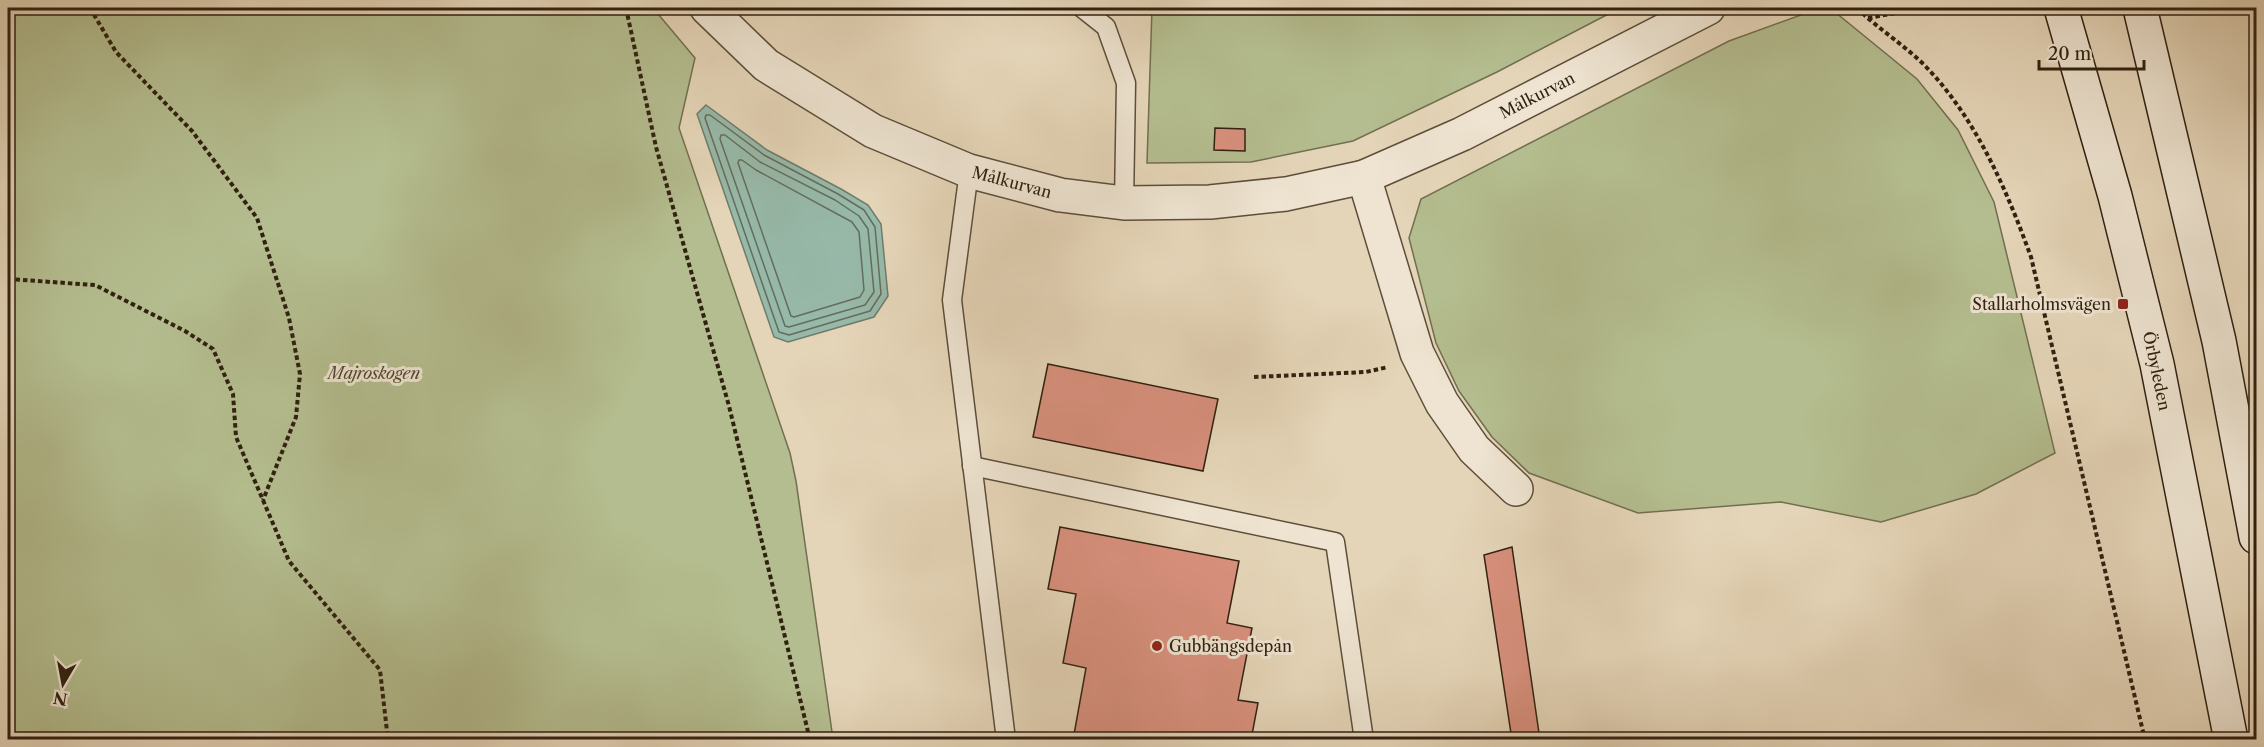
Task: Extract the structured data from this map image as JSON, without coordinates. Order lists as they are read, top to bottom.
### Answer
{
  "streets": {
    "street": ["Målkurvan", "Örbyleden"]
  },
  "parks": ["Majroskogen"],
  "places": {
    "transit": ["Stallarholmsvägen"],
    "other": ["Gubbängsdepån"]
  },
  "scale_bar": "20 m",
  "north": "bottom"
}
